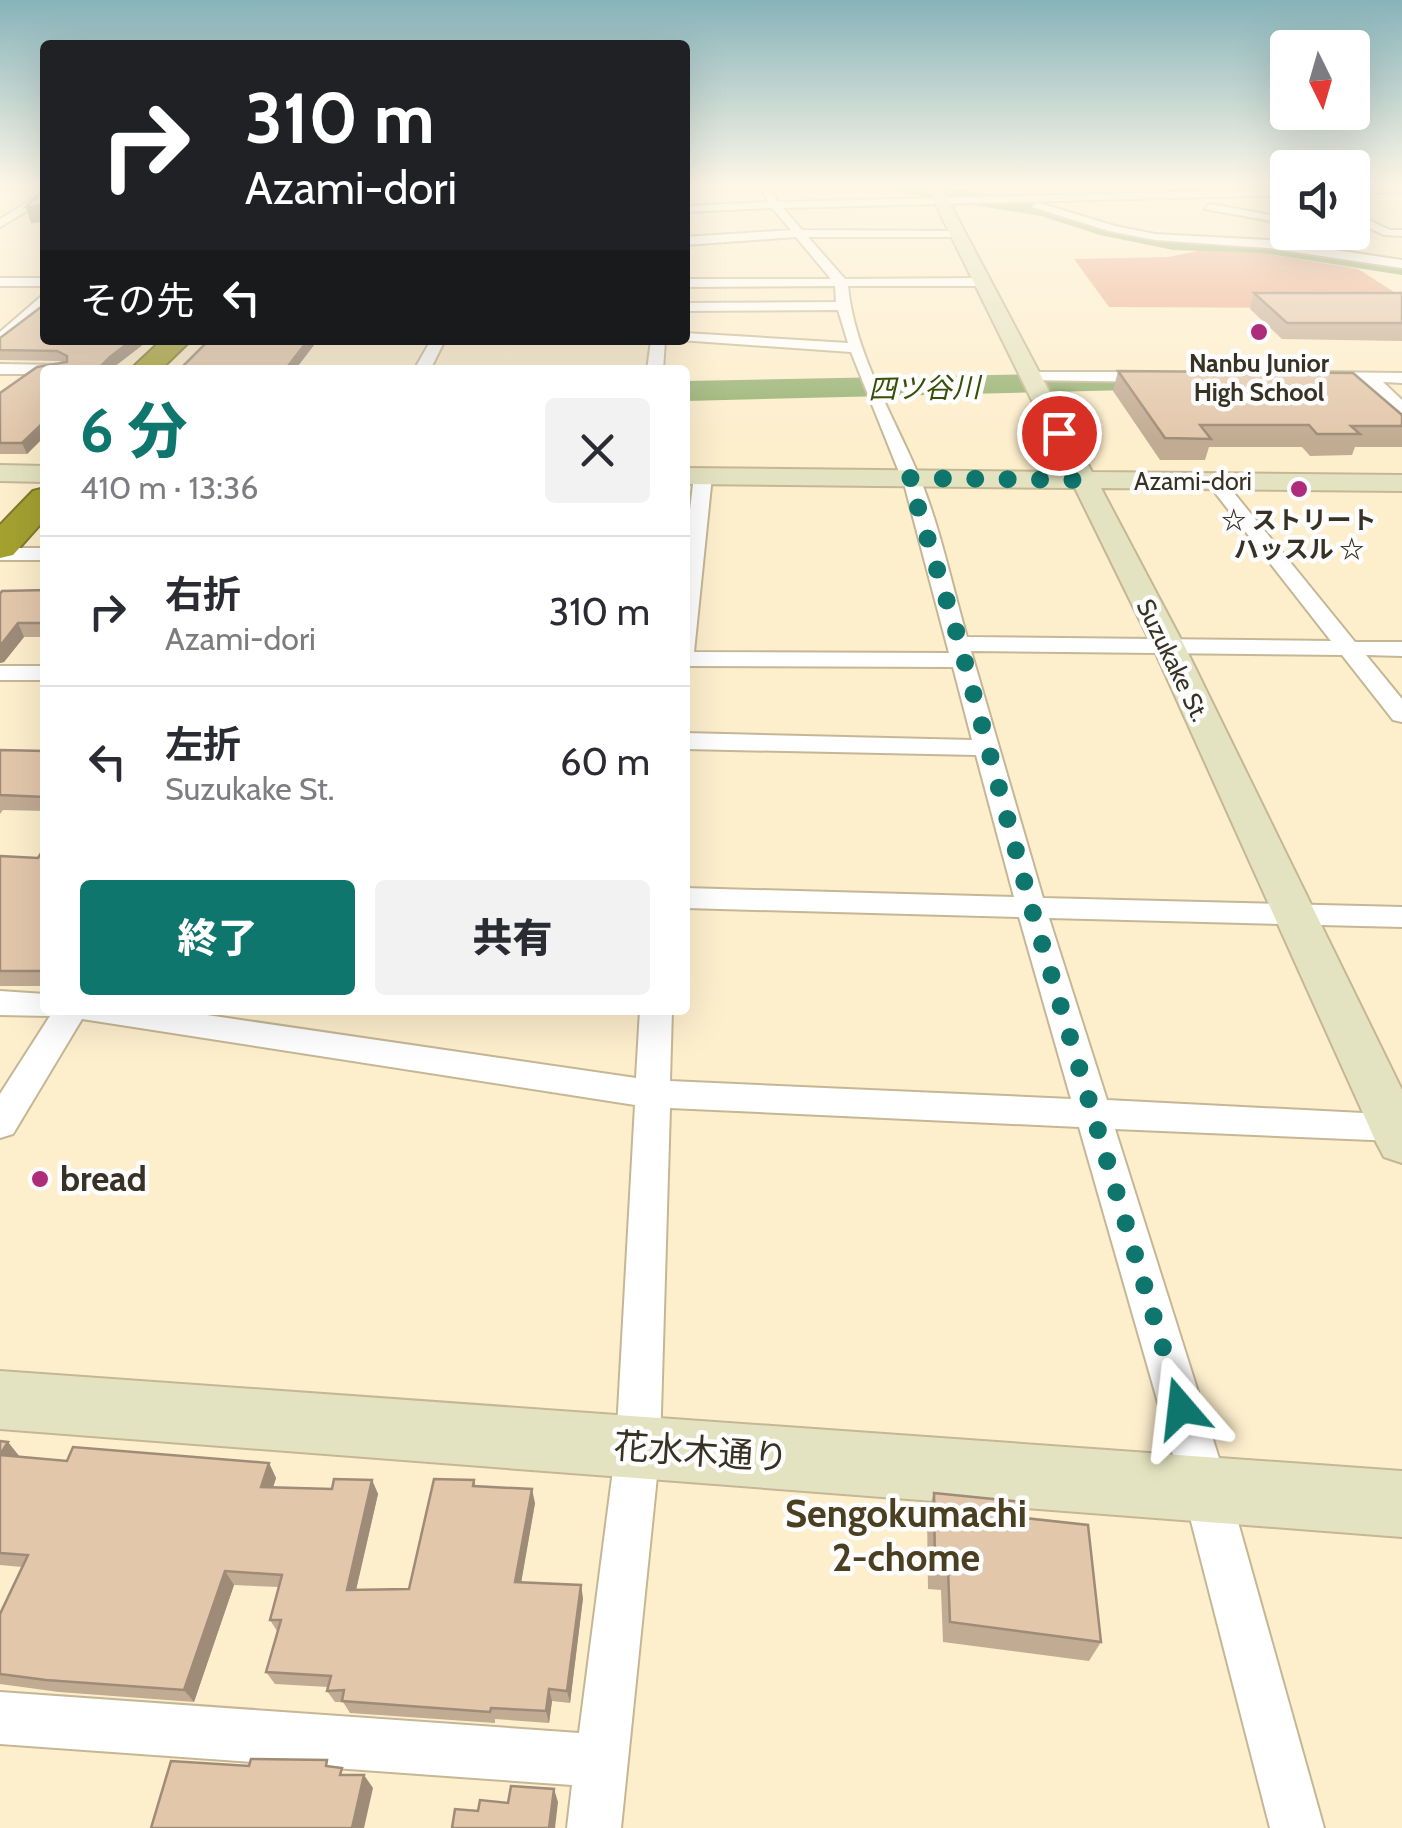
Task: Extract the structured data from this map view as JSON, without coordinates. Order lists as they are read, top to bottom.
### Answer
{
  "streets": {
    "street": ["Azami-dori", "Suzukake St.", "花水木通り"]
  },
  "crossings": [
    ["Azami-dori", "Suzukake St."]
  ],
  "districts": ["Sengokumachi 2-chome"],
  "water": ["四ツ谷川"],
  "places": ["Nanbu Junior High School", "☆ ストリート ハッスル ☆", "bread"],
  "north": "bottom",
  "page": {
    "turn": ["310 m", "Azami-dori"],
    "then": "その先",
    "heading": ["6 分", "410 m · 13:36"],
    "list": [
      {
        "name": "右折",
        "note": "Azami-dori",
        "value": "310 m"
      },
      {
        "name": "左折",
        "note": "Suzukake St.",
        "value": "60 m"
      }
    ],
    "buttons": ["終了", "共有"]
  }
}
